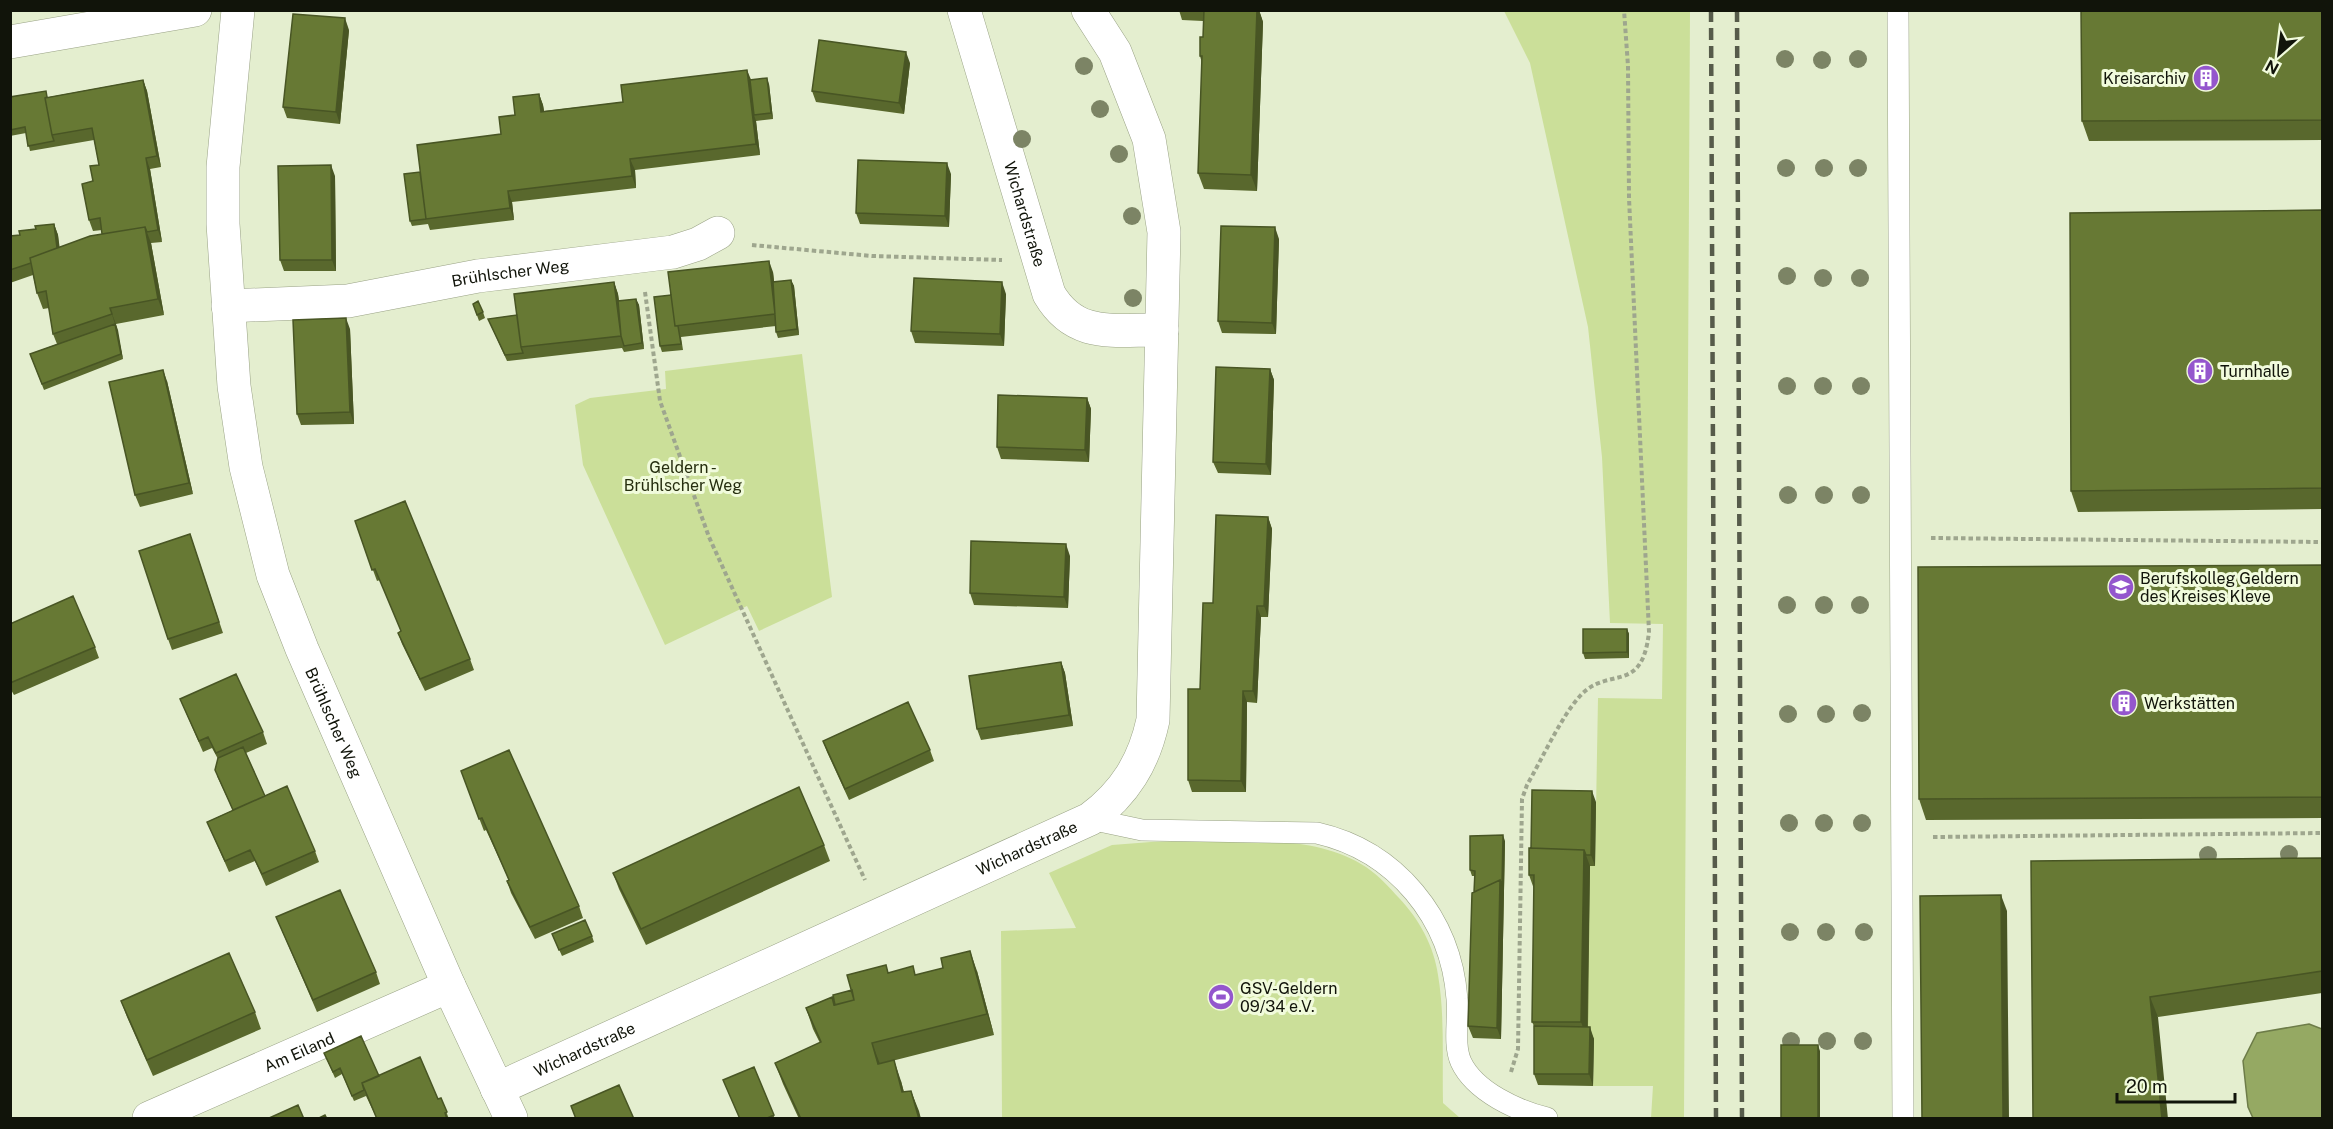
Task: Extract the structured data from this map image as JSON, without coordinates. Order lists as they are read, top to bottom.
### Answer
{
  "streets": {
    "street": ["Wichardstraße", "Brühlscher Weg", "Am Eiland"]
  },
  "crossings": [
    ["Wichardstraße", "Brühlscher Weg"],
    ["Brühlscher Weg", "Am Eiland"]
  ],
  "parks": ["Geldern - Brühlscher Weg"],
  "places": {
    "building": ["Kreisarchiv", "Turnhalle", "Werkstätten"],
    "school or university": ["Berufskolleg Geldern des Kreises Kleve"],
    "sports": ["GSV-Geldern 09/34 e.V."]
  },
  "scale_bar": "20 m",
  "north": "bottom left"
}
